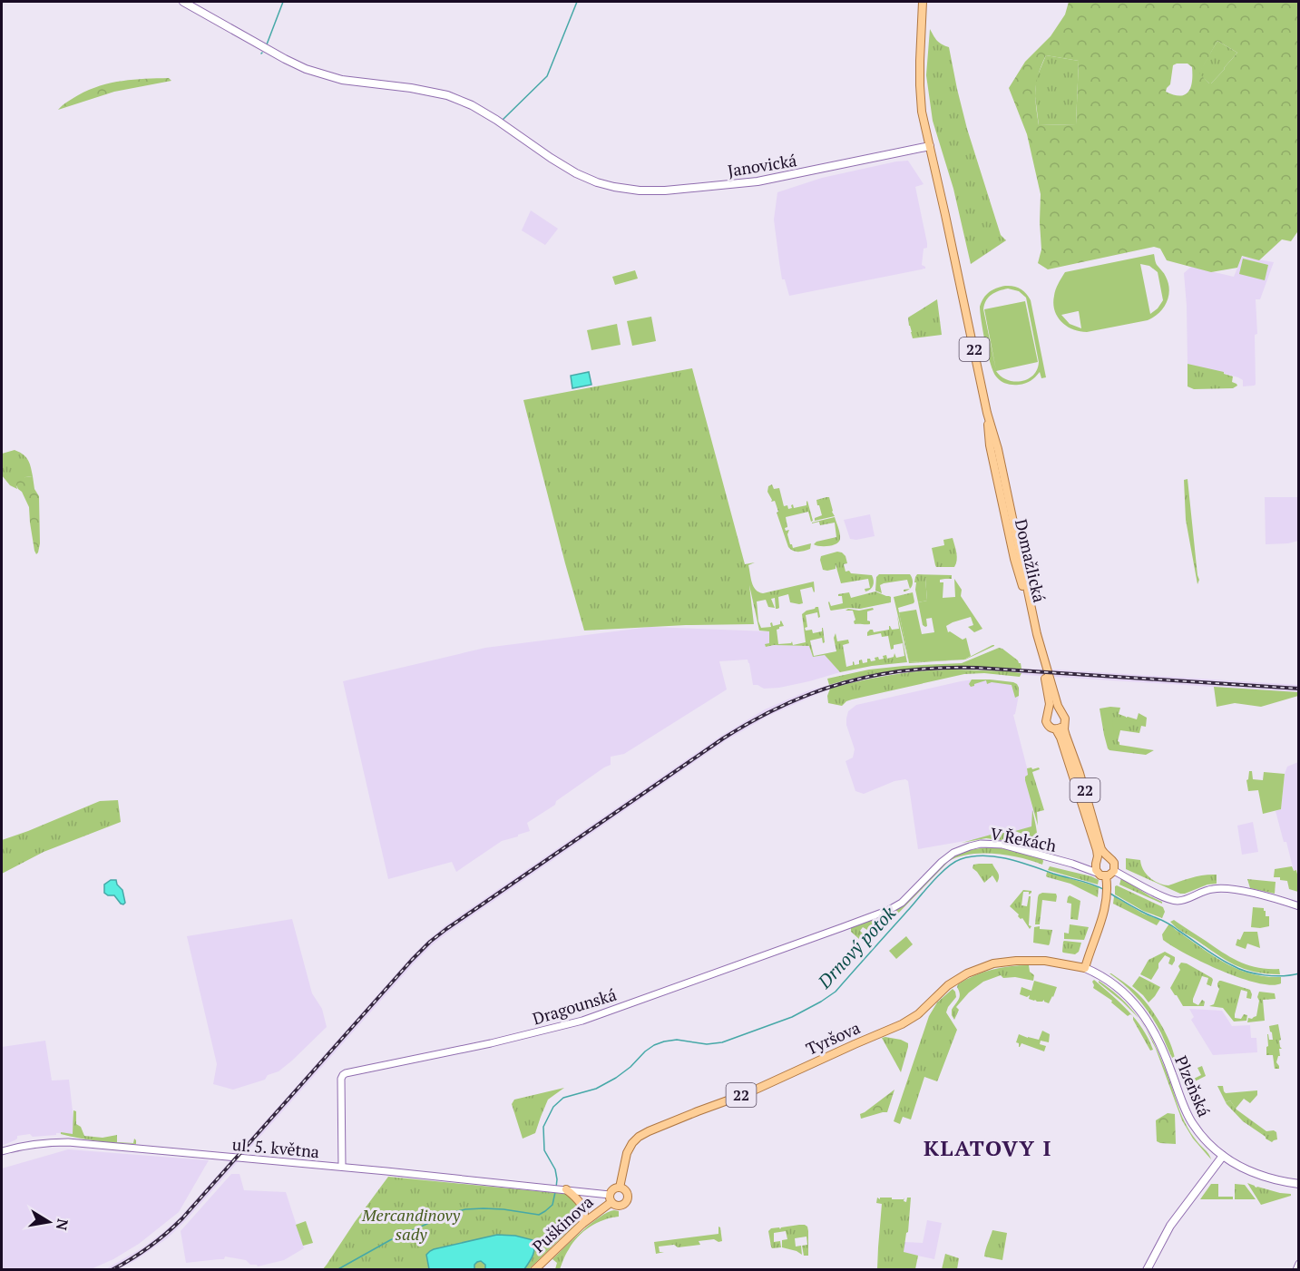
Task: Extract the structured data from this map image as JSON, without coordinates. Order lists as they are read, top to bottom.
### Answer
{
  "streets": {
    "main road": [
      "Janovická",
      "22",
      "Domažlická",
      "Tyršova",
      "Plzeňská",
      "Puškinova"
    ],
    "street": ["V Řekách", "Dragounská", "ul. 5. května"]
  },
  "crossings": [
    ["Janovická", "22"],
    ["Janovická", "Domažlická"],
    ["22", "Domažlická"],
    ["22", "V Řekách"],
    ["22", "Tyršova"],
    ["22", "ul. 5. května"],
    ["22", "Puškinova"],
    ["V Řekách", "Dragounská"],
    ["Dragounská", "ul. 5. května"],
    ["Tyršova", "Plzeňská"],
    ["Tyršova", "ul. 5. května"],
    ["Tyršova", "Puškinova"],
    ["ul. 5. května", "Puškinova"]
  ],
  "districts": ["KLATOVY I"],
  "water": ["Drnový potok"],
  "parks": ["Mercandinovy sady"],
  "north": "right"
}
